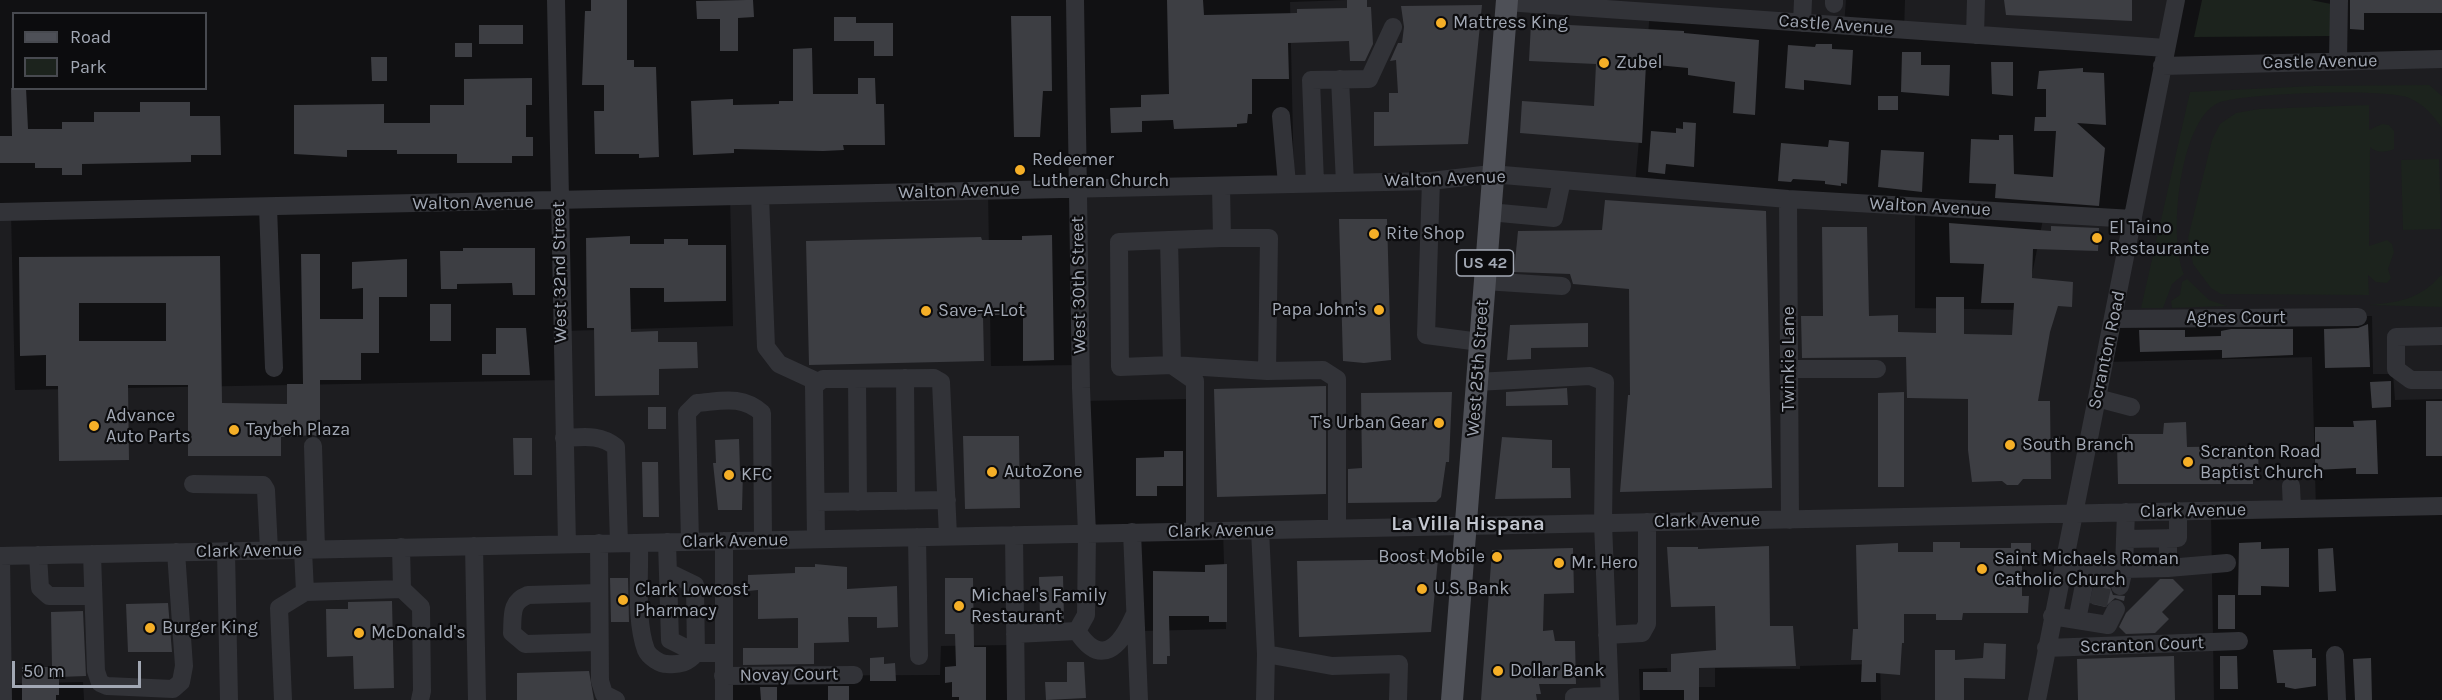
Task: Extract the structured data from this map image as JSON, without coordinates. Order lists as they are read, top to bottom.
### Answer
{
  "streets": {
    "main road": ["US 42", "West 25th Street"],
    "street": [
      "Castle Avenue",
      "Walton Avenue",
      "West 32nd Street",
      "West 30th Street",
      "Agnes Court",
      "Scranton Road",
      "Twinkie Lane",
      "Clark Avenue",
      "Scranton Court",
      "Novay Court"
    ]
  },
  "crossings": [
    ["Castle Avenue", "Scranton Road"],
    ["Castle Avenue", "West 25th Street"],
    ["Walton Avenue", "West 32nd Street"],
    ["Walton Avenue", "West 30th Street"],
    ["Walton Avenue", "Scranton Road"],
    ["Walton Avenue", "Twinkie Lane"],
    ["Walton Avenue", "West 25th Street"],
    ["West 32nd Street", "Clark Avenue"],
    ["West 30th Street", "Clark Avenue"],
    ["Agnes Court", "Scranton Road"],
    ["Scranton Road", "Clark Avenue"],
    ["Scranton Road", "Scranton Court"],
    ["Twinkie Lane", "Clark Avenue"],
    ["West 25th Street", "Clark Avenue"]
  ],
  "districts": ["La Villa Hispana"],
  "places": [
    "Mattress King",
    "Zubel",
    "Redeemer Lutheran Church",
    "Rite Shop",
    "El Taino Restaurante",
    "Papa John's",
    "Save-A-Lot",
    "T's Urban Gear",
    "Advance Auto Parts",
    "Taybeh Plaza",
    "South Branch",
    "Scranton Road Baptist Church",
    "AutoZone",
    "KFC",
    "Boost Mobile",
    "Mr. Hero",
    "Saint Michaels Roman Catholic Church",
    "U.S. Bank",
    "Clark Lowcost Pharmacy",
    "Michael's Family Restaurant",
    "Burger King",
    "McDonald's",
    "Dollar Bank"
  ],
  "legend": ["Road", "Park"],
  "scale_bar": "50 m"
}
